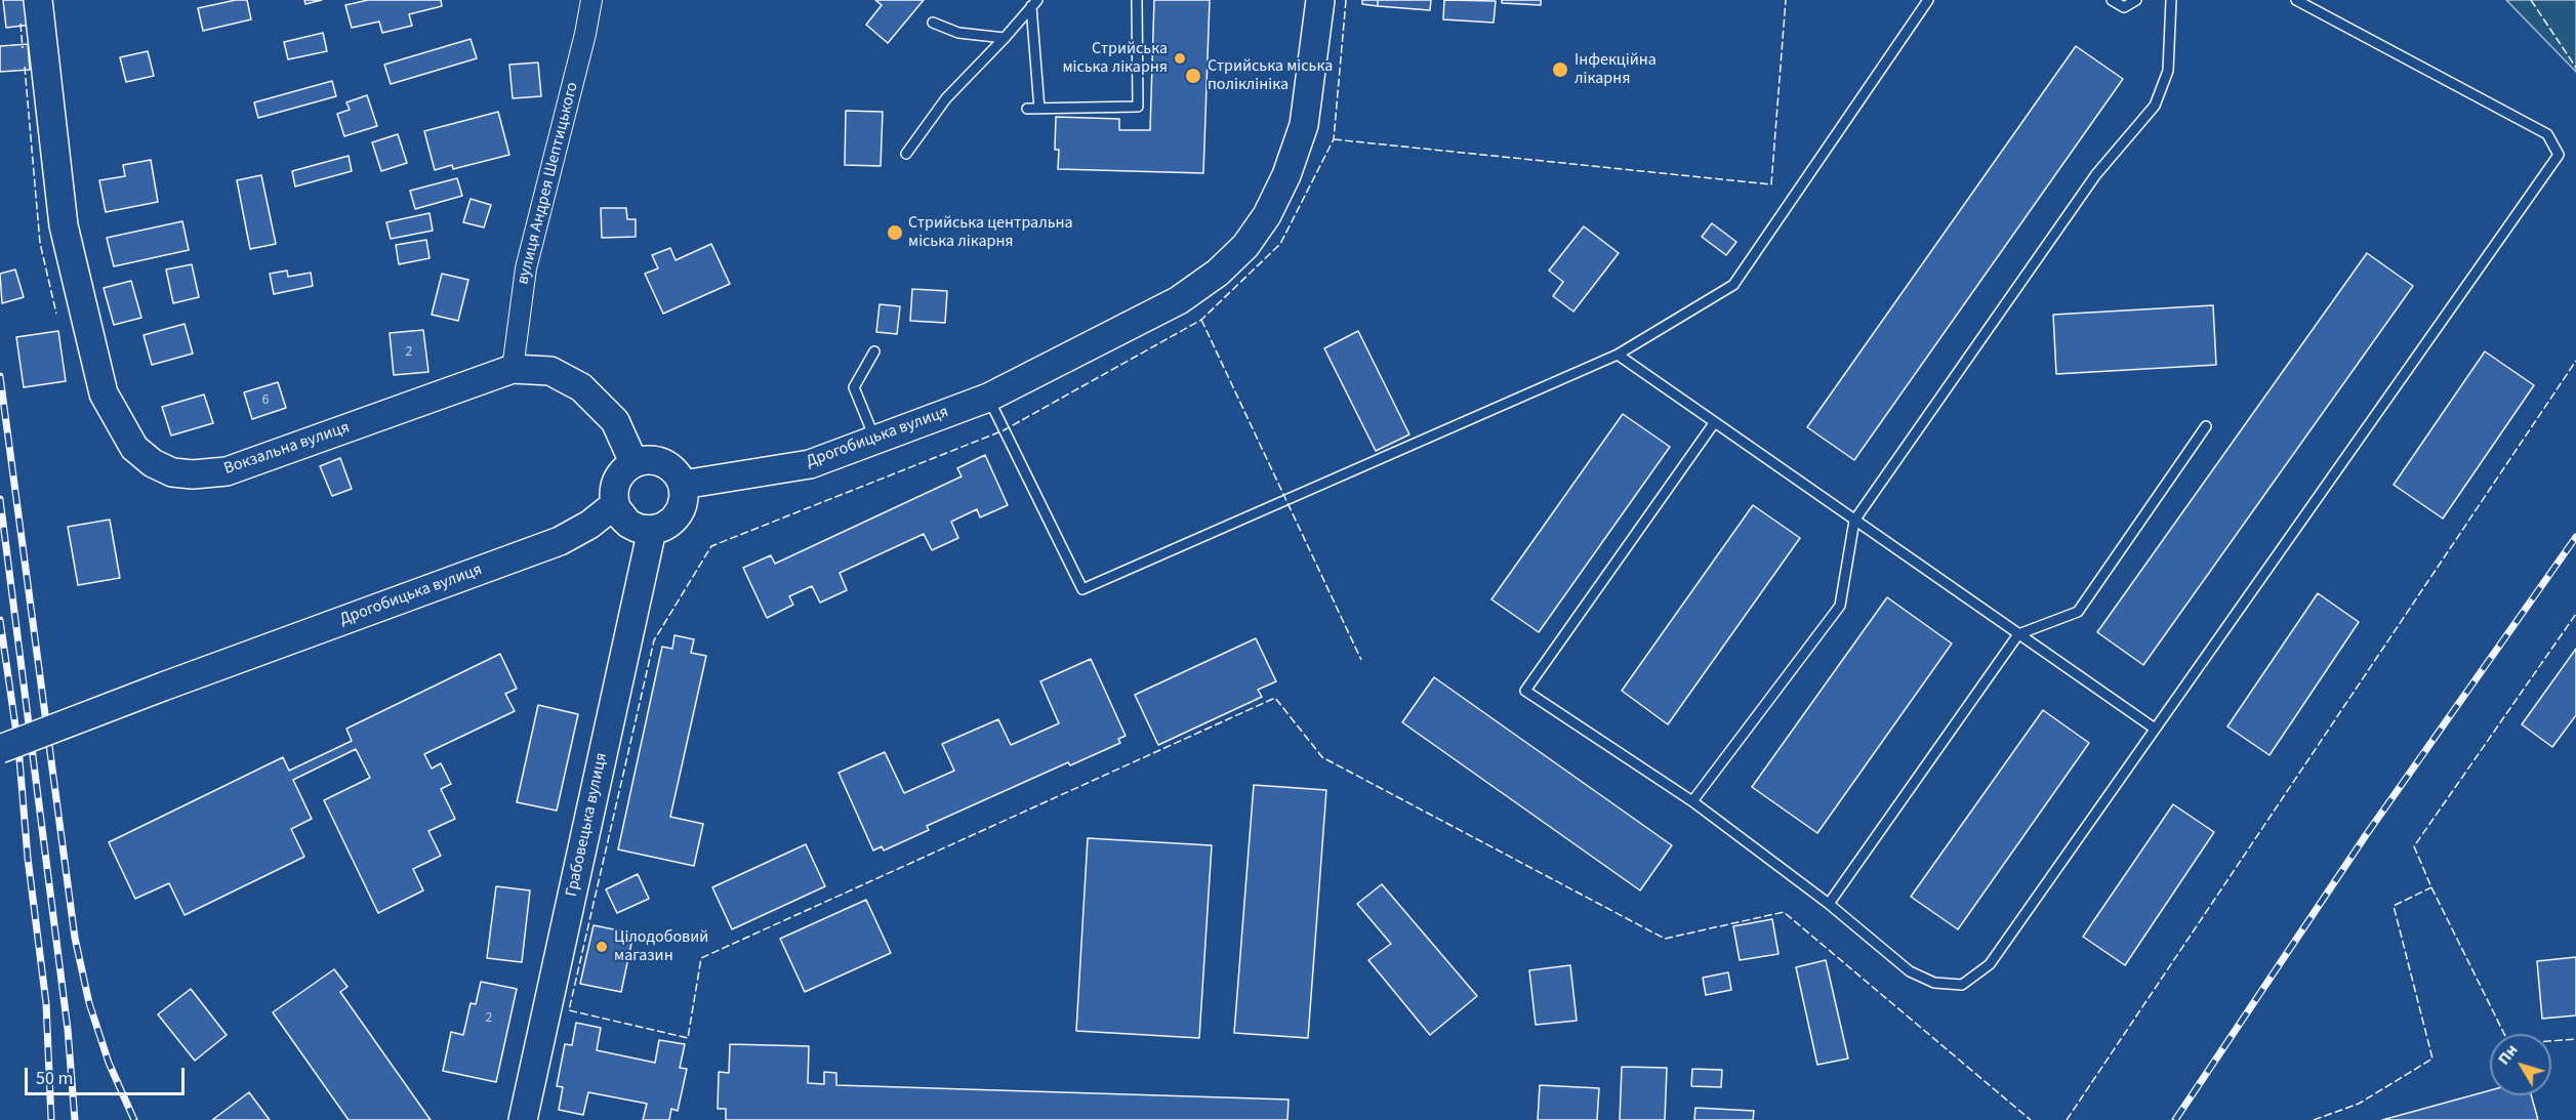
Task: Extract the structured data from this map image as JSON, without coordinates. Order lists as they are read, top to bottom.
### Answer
{
  "streets": {
    "main road": ["Дрогобицька вулиця", "Вокзальна вулиця", "Грабовецька вулиця"],
    "street": ["вулиця Андрея Шептицького"]
  },
  "crossings": [
    ["вулиця Андрея Шептицького", "Вокзальна вулиця"],
    ["Дрогобицька вулиця", "Вокзальна вулиця"],
    ["Дрогобицька вулиця", "Грабовецька вулиця"],
    ["Вокзальна вулиця", "Грабовецька вулиця"]
  ],
  "places": [
    "Стрийська міська лікарня",
    "Інфекційна лікарня",
    "Стрийська міська поліклініка",
    "Стрийська центральна міська лікарня",
    "Цілодобовий магазин"
  ],
  "house_numbers": ["2", "6", "2"],
  "scale_bar": "50 m",
  "north": "top left"
}
